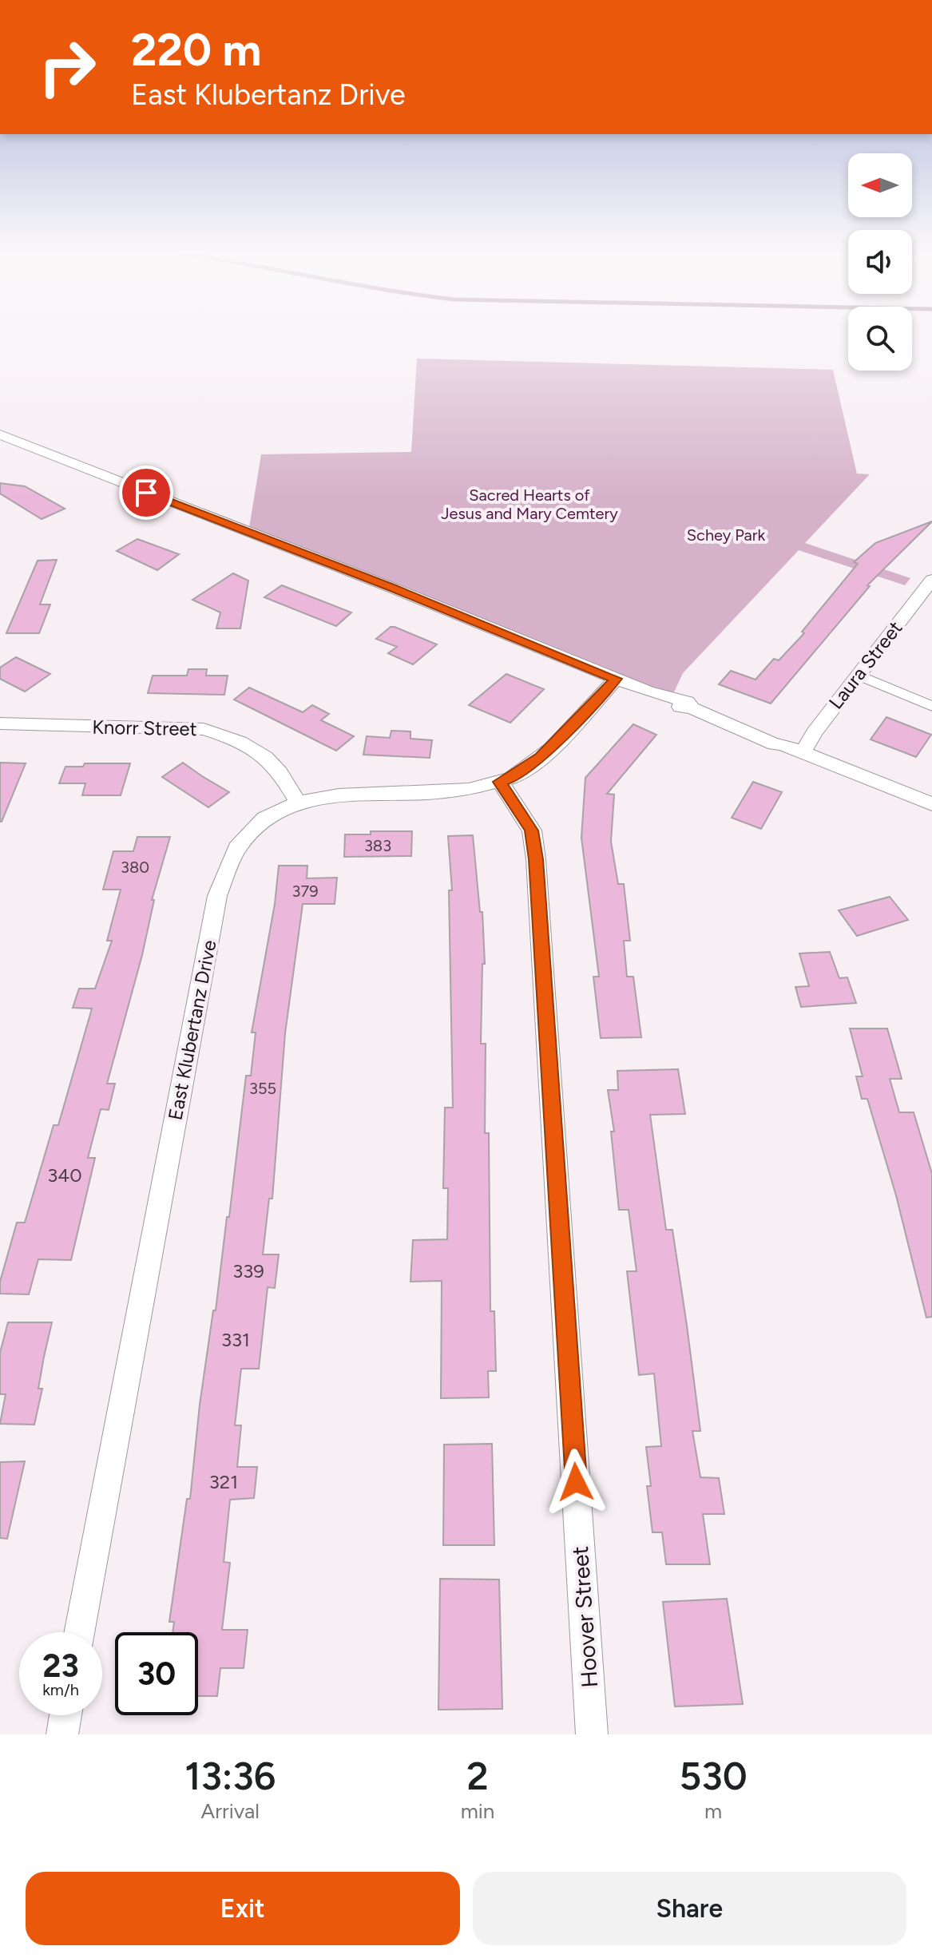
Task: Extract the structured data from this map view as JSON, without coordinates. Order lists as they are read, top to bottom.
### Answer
{
  "streets": {
    "street": [
      "Laura Street",
      "Knorr Street",
      "East Klubertanz Drive",
      "Hoover Street"
    ]
  },
  "crossings": [
    ["Knorr Street", "East Klubertanz Drive"],
    ["East Klubertanz Drive", "Hoover Street"]
  ],
  "parks": ["Sacred Hearts of Jesus and Mary Cemtery", "Schey Park"],
  "house_numbers": [
    "383",
    "380",
    "379",
    "355",
    "340",
    "339",
    "331",
    "321"
  ],
  "north": "left",
  "page": {
    "turn": ["220 m", "East Klubertanz Drive"],
    "speed": "23 km/h",
    "limit": "30",
    "eta": [
      "13:36",
      "Arrival",
      "2",
      "min",
      "530",
      "m"
    ],
    "buttons": ["Exit", "Share"]
  }
}
